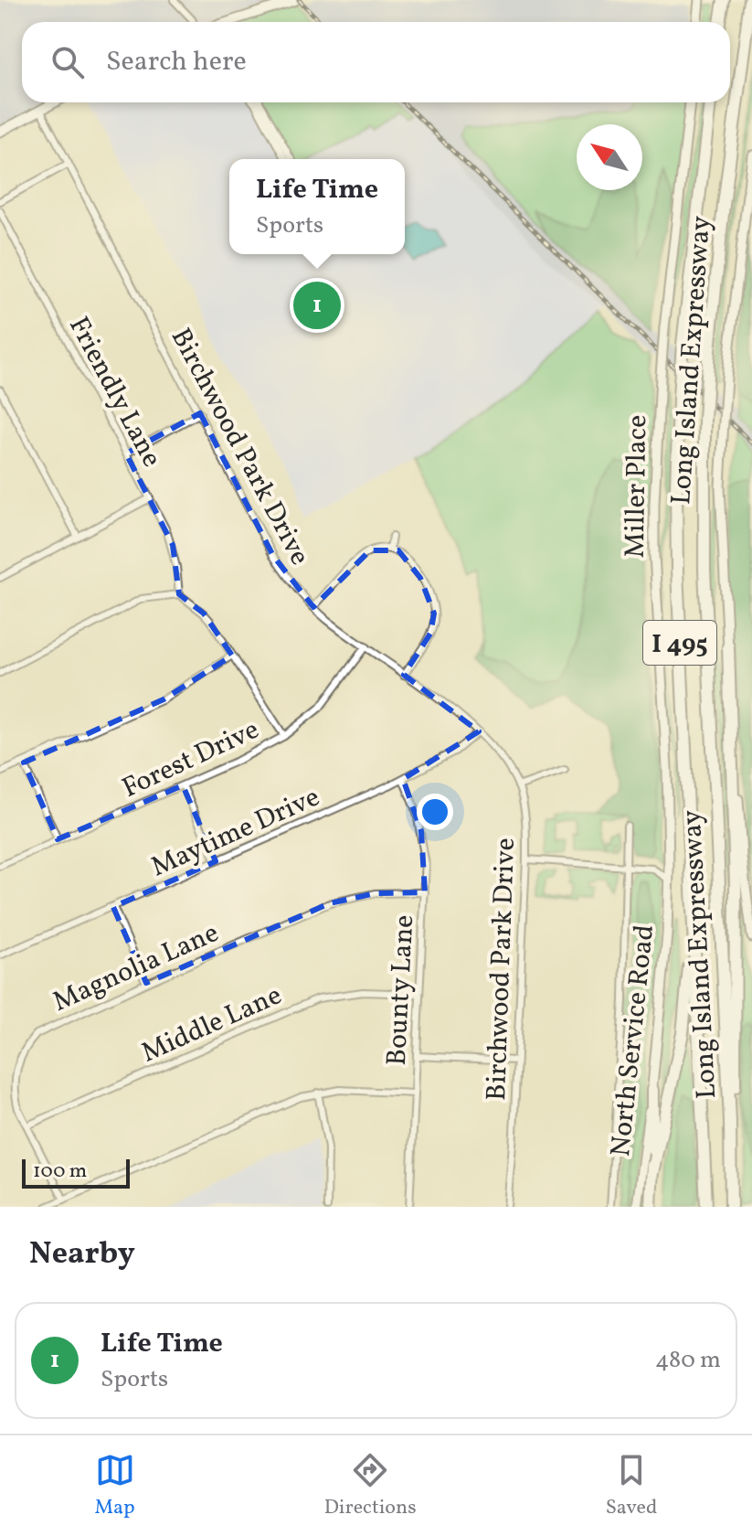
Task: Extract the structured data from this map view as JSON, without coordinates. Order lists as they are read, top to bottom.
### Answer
{
  "streets": {
    "highway": ["Long Island Expressway", "I 495"],
    "main road": ["Miller Place", "North Service Road"],
    "street": [
      "Friendly Lane",
      "Birchwood Park Drive",
      "Forest Drive",
      "Maytime Drive",
      "Magnolia Lane",
      "Bounty Lane",
      "Middle Lane"
    ]
  },
  "crossings": [
    ["Birchwood Park Drive", "Forest Drive"],
    ["Birchwood Park Drive", "Maytime Drive"],
    ["Miller Place", "North Service Road"],
    ["Maytime Drive", "Bounty Lane"],
    ["Magnolia Lane", "Bounty Lane"],
    ["Magnolia Lane", "Middle Lane"],
    ["Bounty Lane", "Middle Lane"]
  ],
  "scale_bar": "100 m",
  "north": "top left",
  "page": {
    "search": "Search here",
    "popup": ["Life Time", "Sports"],
    "pins": "1",
    "scale": "100 m",
    "heading": "Nearby",
    "list": [
      {
        "mark": "1",
        "name": "Life Time",
        "note": "Sports",
        "value": "480 m"
      }
    ],
    "nav": ["Map", "Directions", "Saved"]
  }
}
